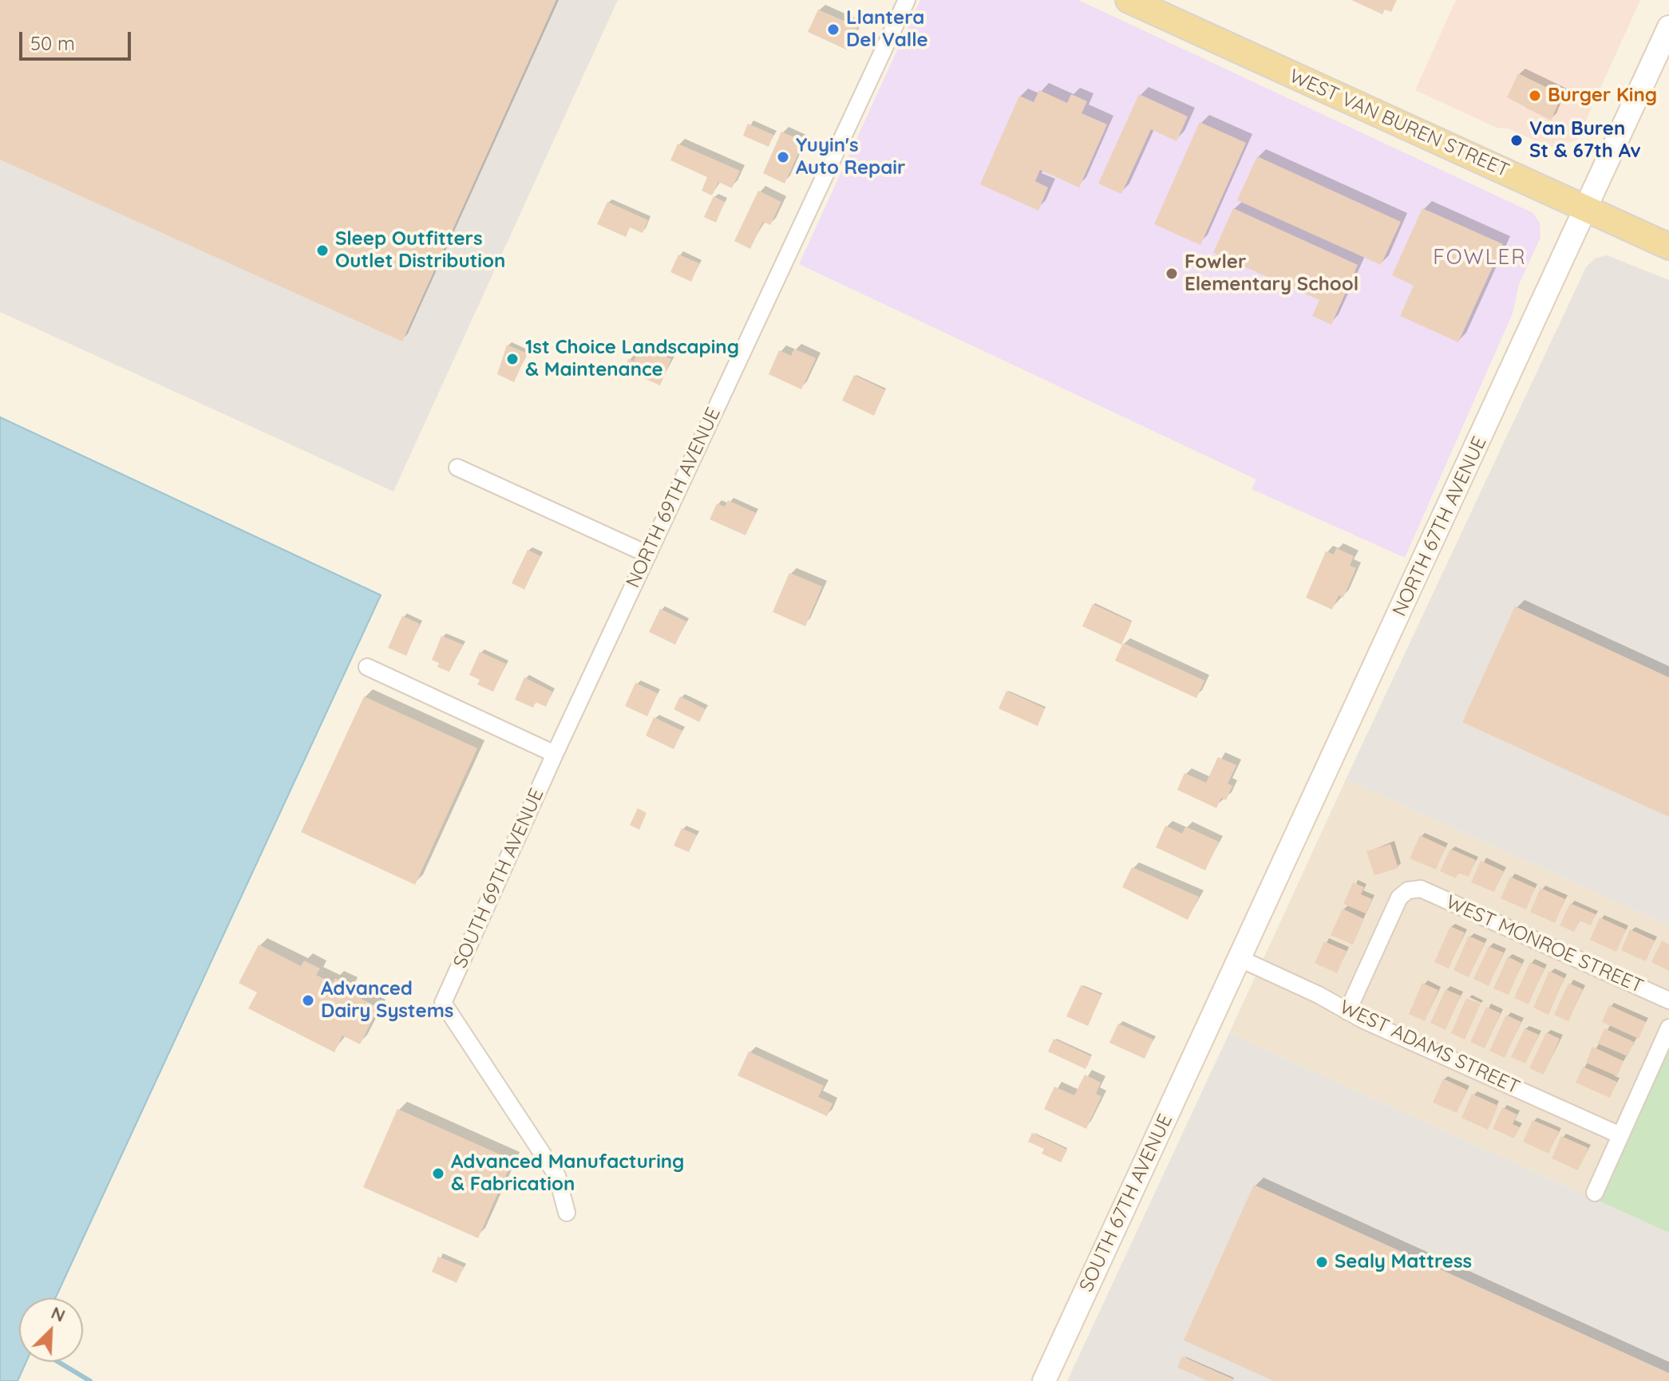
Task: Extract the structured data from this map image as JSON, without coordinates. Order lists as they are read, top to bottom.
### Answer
{
  "streets": {
    "main road": ["WEST VAN BUREN STREET", "NORTH 67TH AVENUE", "SOUTH 67TH AVENUE"],
    "street": [
      "NORTH 69TH AVENUE",
      "SOUTH 69TH AVENUE",
      "WEST MONROE STREET",
      "WEST ADAMS STREET"
    ]
  },
  "crossings": [
    ["WEST VAN BUREN STREET", "NORTH 67TH AVENUE"],
    ["NORTH 69TH AVENUE", "SOUTH 69TH AVENUE"],
    ["NORTH 67TH AVENUE", "WEST ADAMS STREET"],
    ["NORTH 67TH AVENUE", "SOUTH 67TH AVENUE"],
    ["WEST MONROE STREET", "WEST ADAMS STREET"]
  ],
  "districts": ["FOWLER"],
  "places": [
    "Llantera Del Valle",
    "Burger King",
    "Van Buren St & 67th Av",
    "Yuyin's Auto Repair",
    "Sleep Outfitters Outlet Distribution",
    "Fowler Elementary School",
    "1st Choice Landscaping & Maintenance",
    "Advanced Dairy Systems",
    "Advanced Manufacturing & Fabrication",
    "Sealy Mattress"
  ],
  "scale_bar": "50 m",
  "north": "top right"
}
